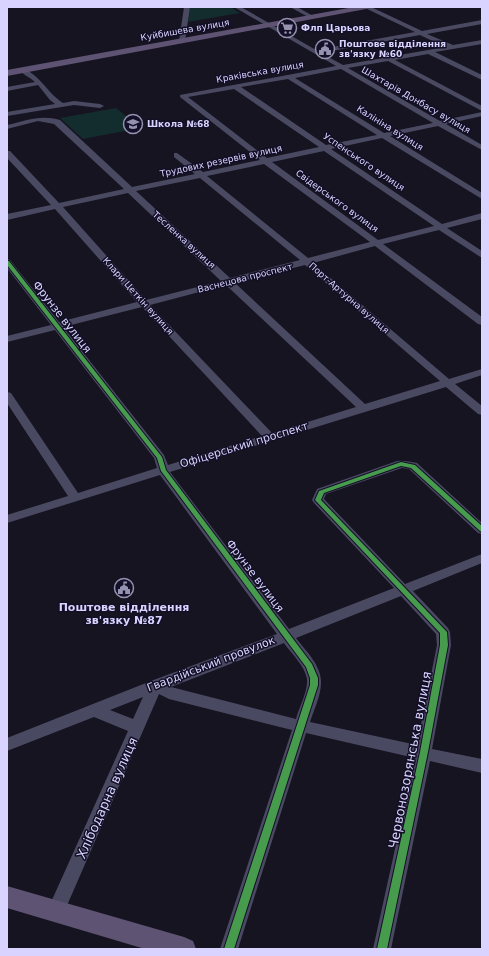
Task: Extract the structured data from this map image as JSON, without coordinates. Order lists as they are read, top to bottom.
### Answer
{
  "streets": {
    "main road": ["Куйбишева вулиця"],
    "street": [
      "Краківська вулиця",
      "Шахтарів Донбасу вулиця",
      "Калініна вулиця",
      "Трудових резервів вулиця",
      "Успенського вулиця",
      "Свідерського вулиця",
      "Тесленка вулиця",
      "Васнецова проспект",
      "Клари Цеткін вулиця",
      "Порт-Артурна вулиця",
      "Фрунзе вулиця",
      "Офіцерський проспект",
      "Гвардійський провулок",
      "Червонозорянська вулиця",
      "Хлібодарна вулиця"
    ]
  },
  "crossings": [
    ["Куйбишева вулиця", "Шахтарів Донбасу вулиця"],
    ["Краківська вулиця", "Шахтарів Донбасу вулиця"],
    ["Краківська вулиця", "Калініна вулиця"],
    ["Краківська вулиця", "Успенського вулиця"],
    ["Краківська вулиця", "Свідерського вулиця"],
    ["Шахтарів Донбасу вулиця", "Трудових резервів вулиця"],
    ["Калініна вулиця", "Трудових резервів вулиця"],
    ["Трудових резервів вулиця", "Успенського вулиця"],
    ["Трудових резервів вулиця", "Свідерського вулиця"],
    ["Трудових резервів вулиця", "Тесленка вулиця"],
    ["Трудових резервів вулиця", "Клари Цеткін вулиця"],
    ["Трудових резервів вулиця", "Порт-Артурна вулиця"],
    ["Успенського вулиця", "Васнецова проспект"],
    ["Свідерського вулиця", "Васнецова проспект"],
    ["Тесленка вулиця", "Васнецова проспект"],
    ["Тесленка вулиця", "Офіцерський проспект"],
    ["Васнецова проспект", "Клари Цеткін вулиця"],
    ["Васнецова проспект", "Порт-Артурна вулиця"],
    ["Васнецова проспект", "Фрунзе вулиця"],
    ["Клари Цеткін вулиця", "Офіцерський проспект"],
    ["Порт-Артурна вулиця", "Офіцерський проспект"],
    ["Фрунзе вулиця", "Офіцерський проспект"],
    ["Фрунзе вулиця", "Гвардійський провулок"],
    ["Гвардійський провулок", "Червонозорянська вулиця"],
    ["Гвардійський провулок", "Хлібодарна вулиця"]
  ],
  "places": {
    "supermarket": ["Флп Царьова"],
    "public building": ["Поштове відділення зв'язку №60", "Поштове відділення зв'язку №87"],
    "school or university": ["Школа №68"]
  }
}
